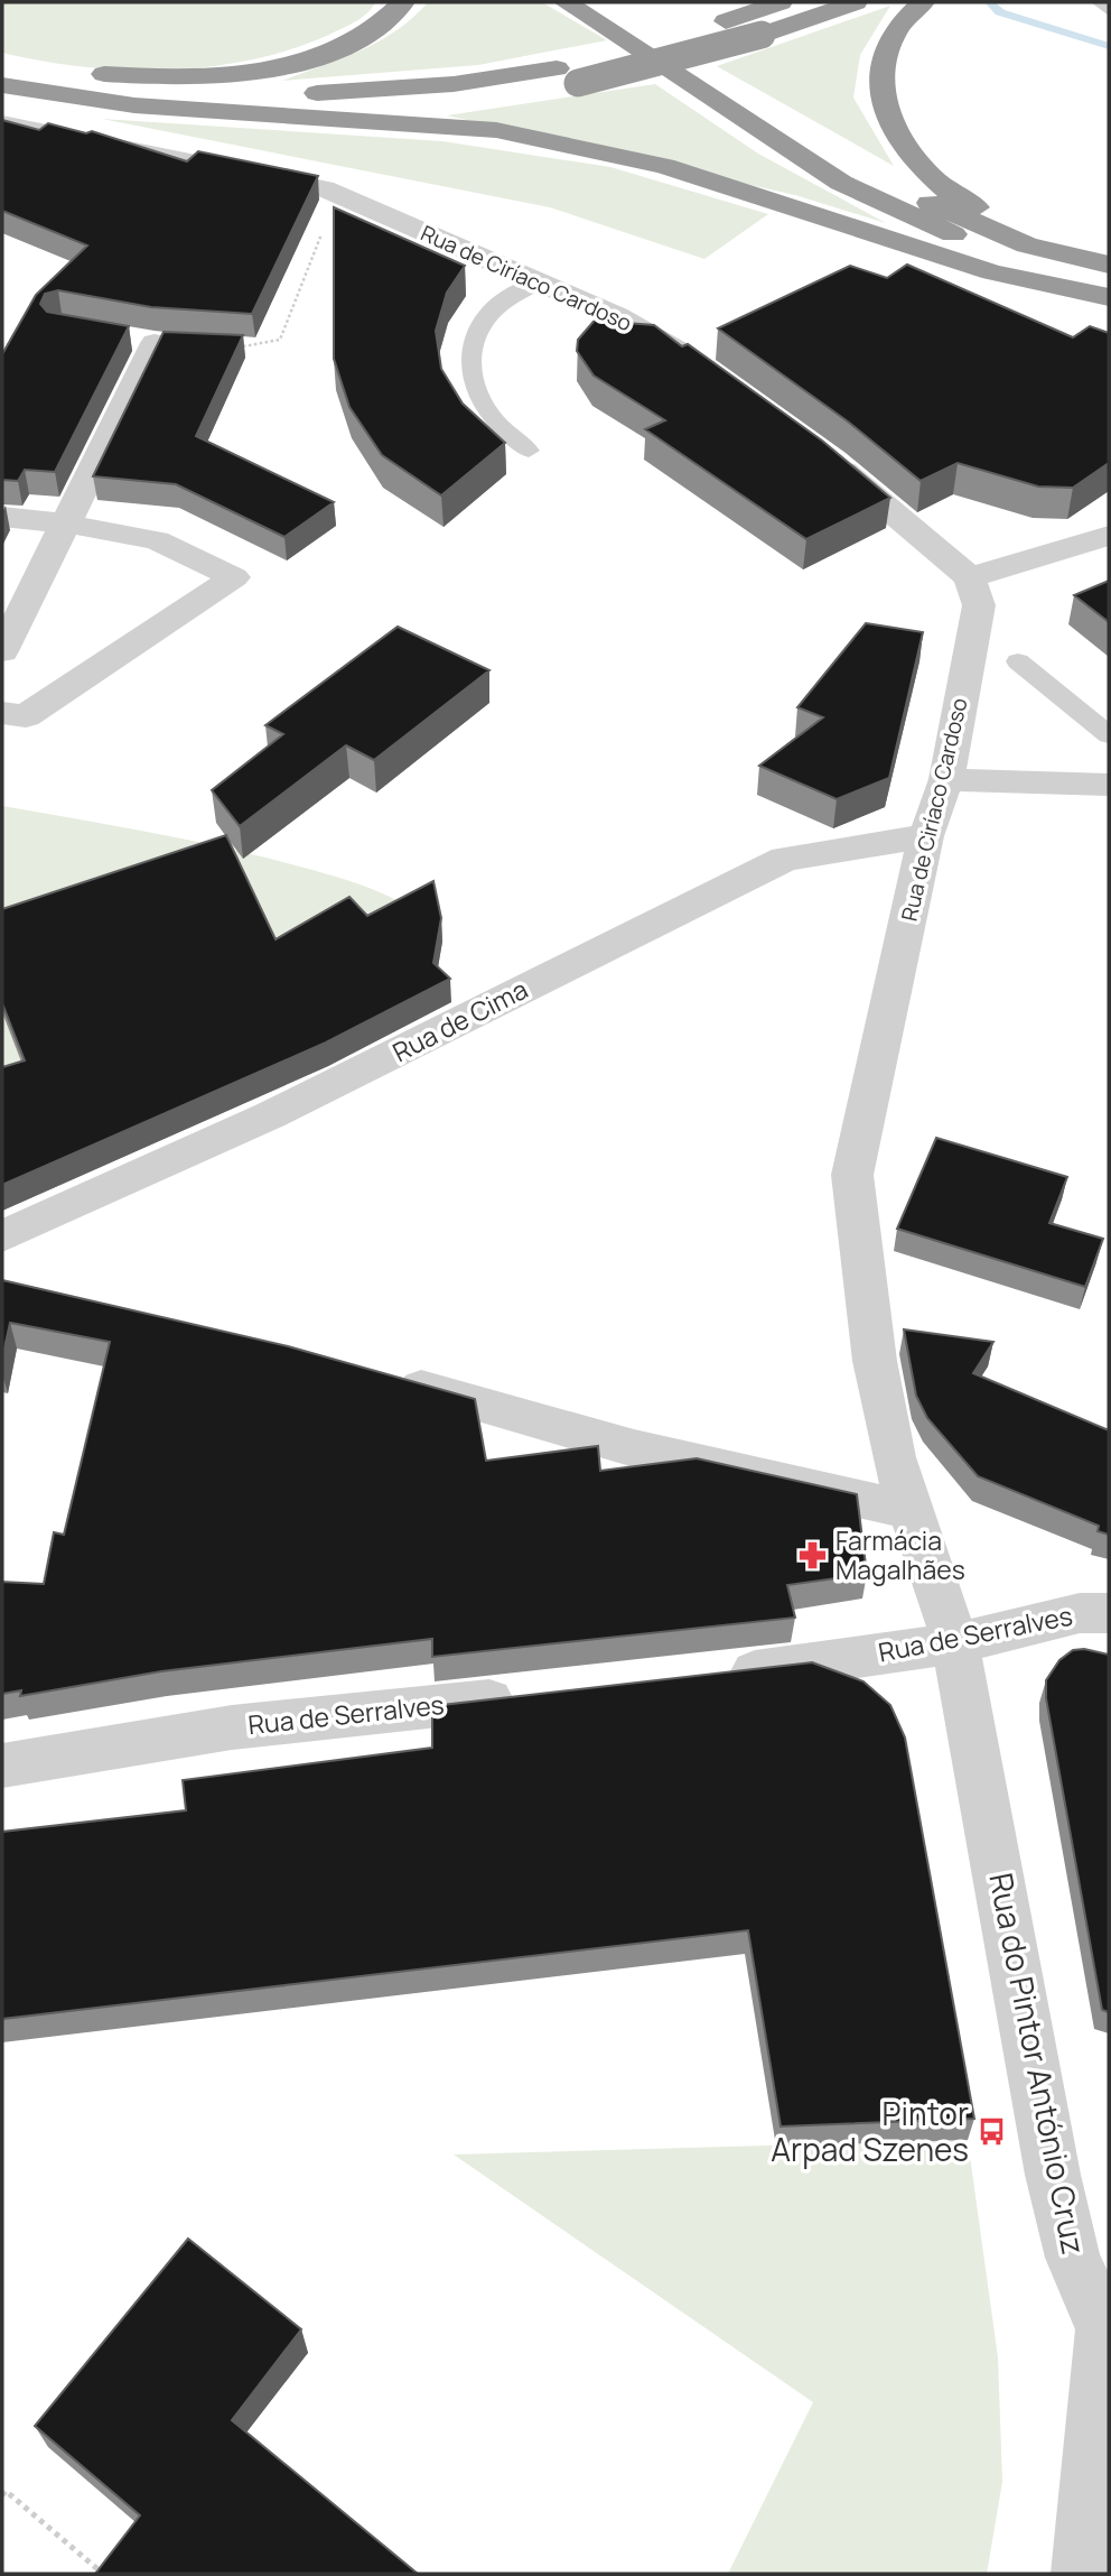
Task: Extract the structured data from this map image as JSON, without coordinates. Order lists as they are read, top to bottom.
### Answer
{
  "streets": {
    "street": [
      "Rua de Ciríaco Cardoso",
      "Rua de Cima",
      "Rua de Serralves",
      "Rua do Pintor António Cruz"
    ]
  },
  "crossings": [
    ["Rua de Ciríaco Cardoso", "Rua de Cima"],
    ["Rua de Ciríaco Cardoso", "Rua de Serralves"],
    ["Rua de Ciríaco Cardoso", "Rua do Pintor António Cruz"],
    ["Rua de Serralves", "Rua do Pintor António Cruz"]
  ],
  "places": {
    "pharmacy": ["Farmácia Magalhães"],
    "bus stop": ["Pintor Arpad Szenes"]
  }
}
